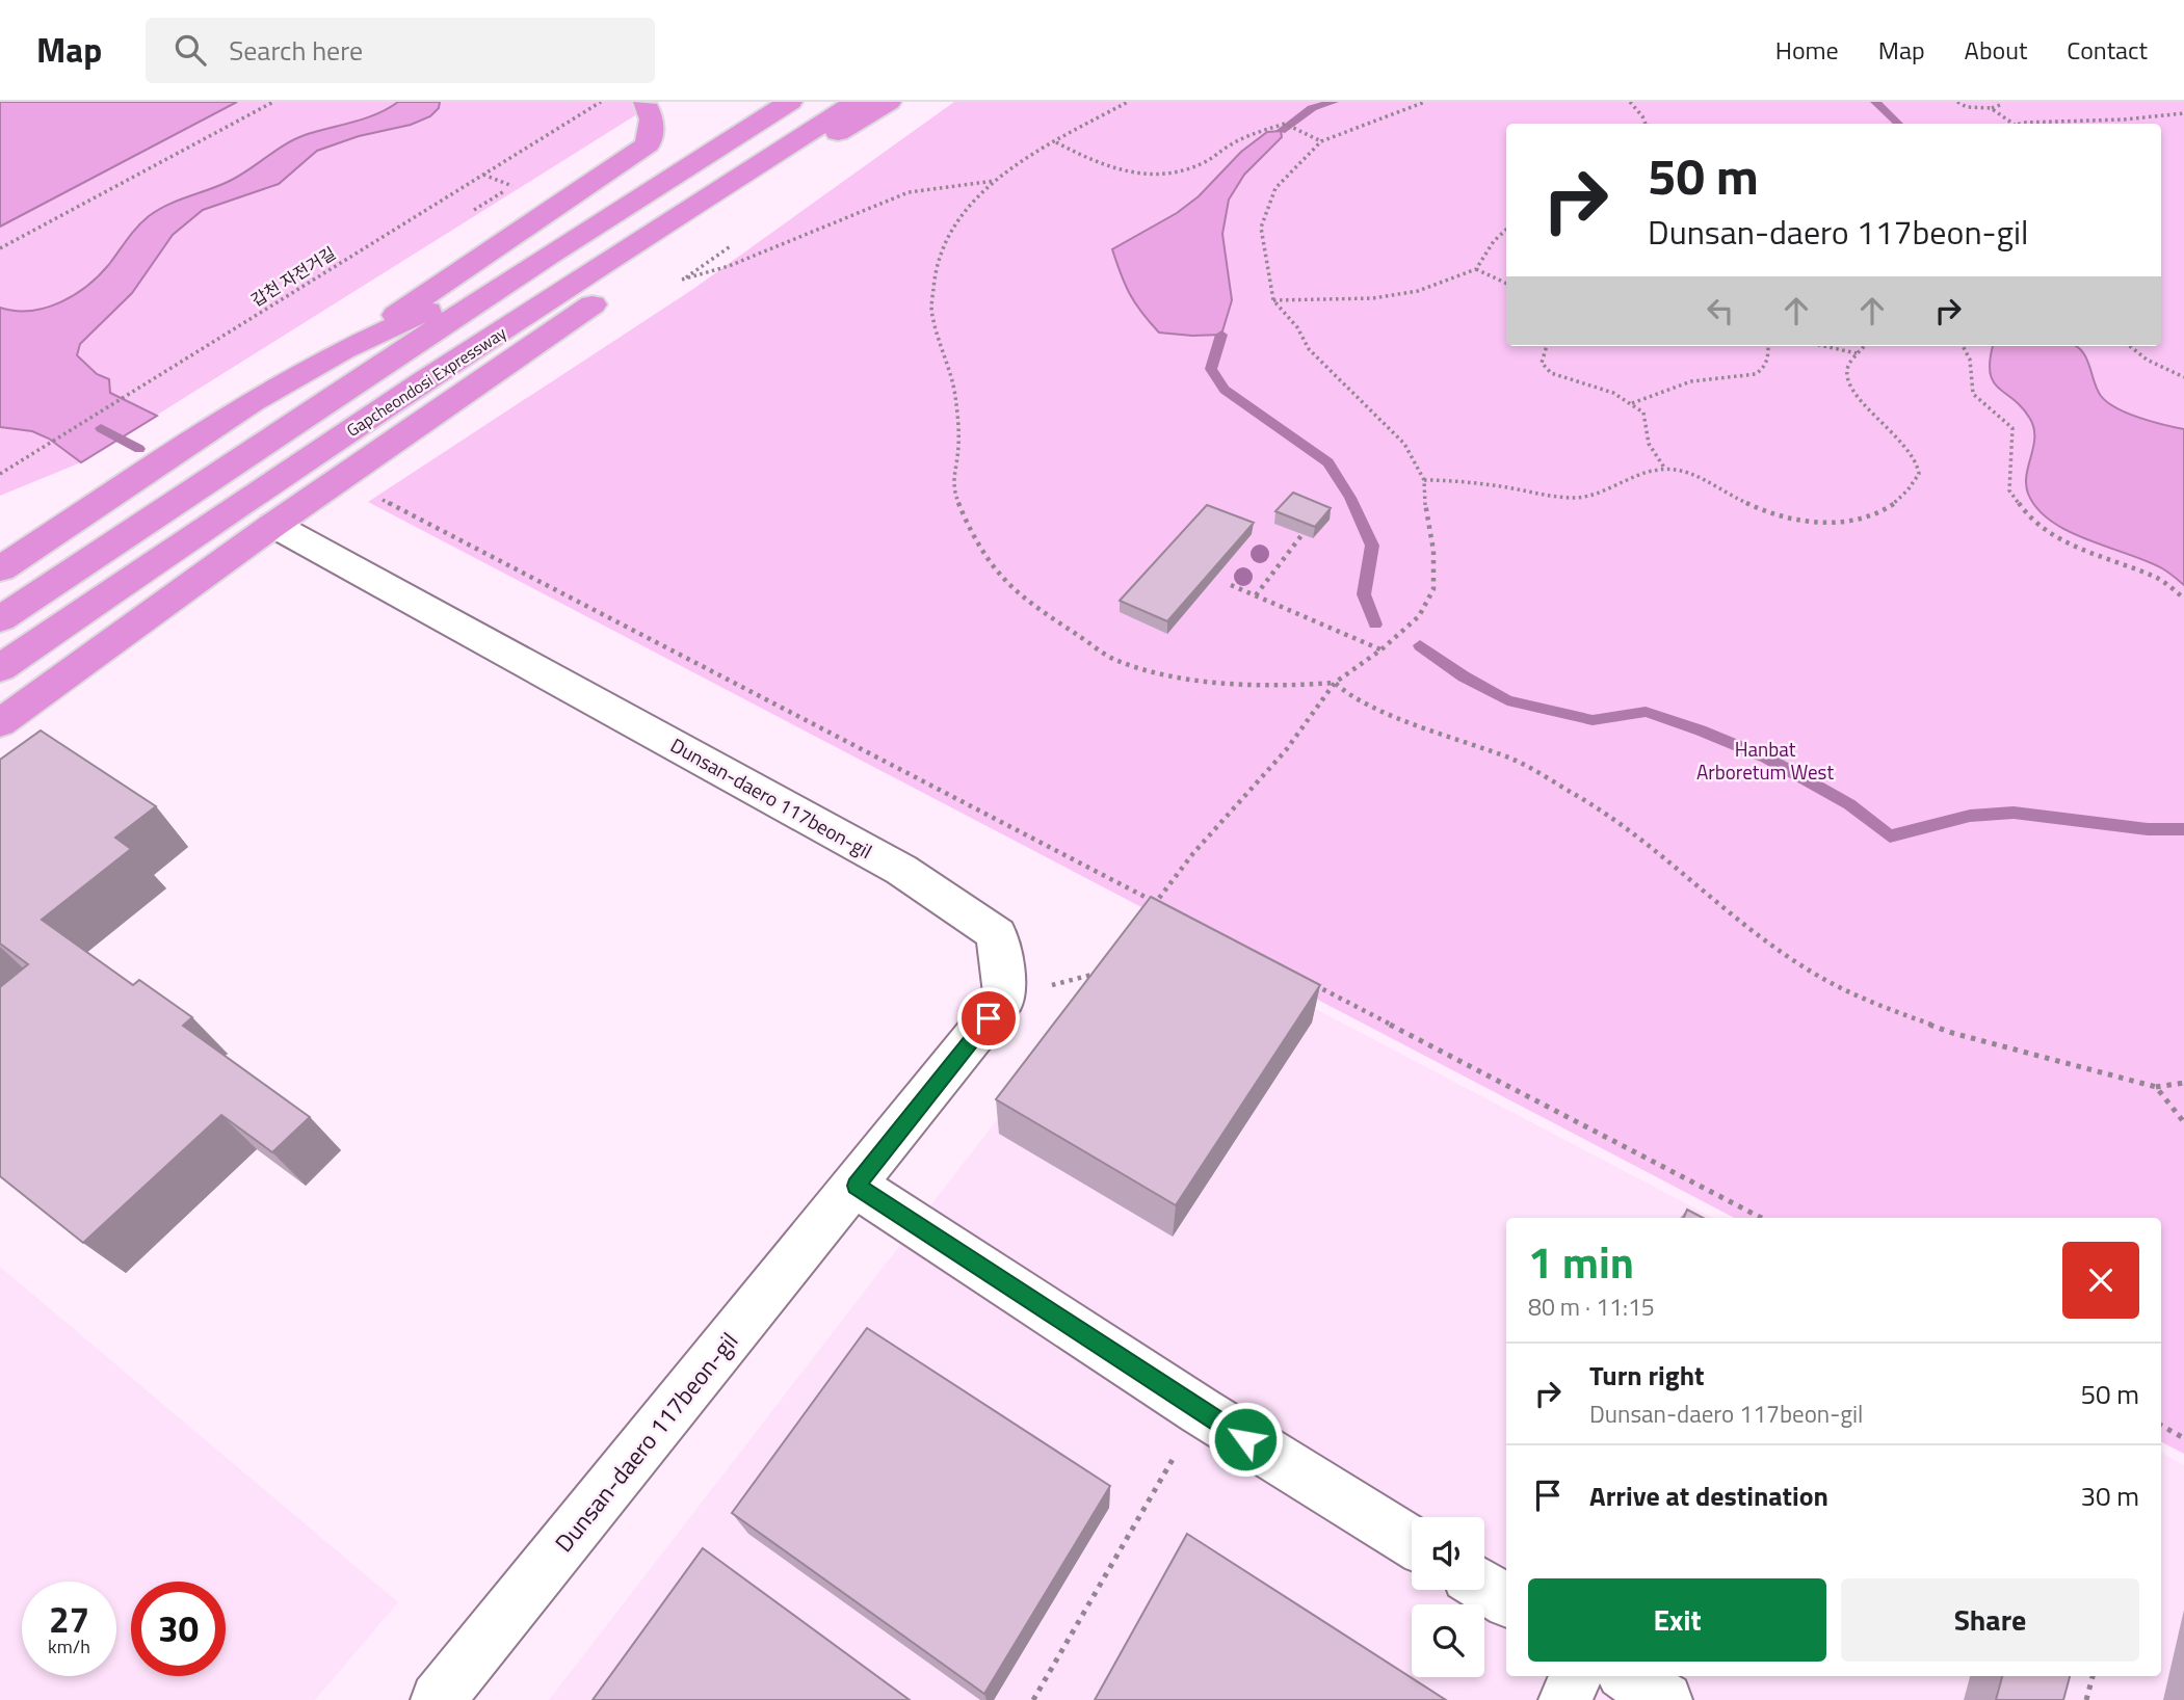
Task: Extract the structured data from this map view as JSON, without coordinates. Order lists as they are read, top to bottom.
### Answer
{
  "streets": {
    "highway": ["Gapcheondosi Expressway"],
    "street": ["Dunsan-daero 117beon-gil"],
    "path": ["갑천 자전거길"]
  },
  "parks": ["Hanbat Arboretum West"],
  "page": {
    "header": "Map",
    "search": "Search here",
    "nav": [
      "Home",
      "Map",
      "About",
      "Contact"
    ],
    "turn": ["50 m", "Dunsan-daero 117beon-gil"],
    "heading": ["1 min", "80 m · 11:15"],
    "list": [
      {
        "name": "Turn right",
        "note": "Dunsan-daero 117beon-gil",
        "value": "50 m"
      },
      {
        "name": "Arrive at destination",
        "value": "30 m"
      }
    ],
    "buttons": ["Exit", "Share"],
    "speed": "27 km/h",
    "limit": "30"
  }
}
